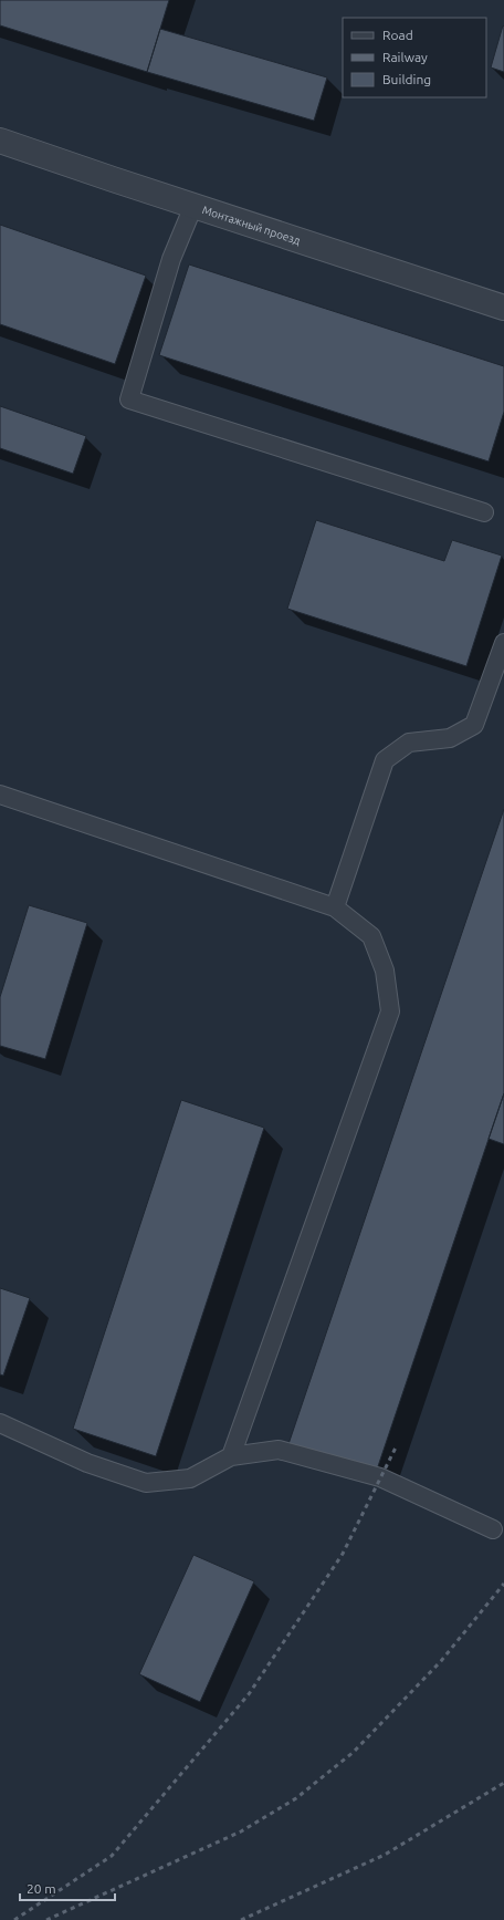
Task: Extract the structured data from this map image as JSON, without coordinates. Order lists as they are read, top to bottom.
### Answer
{
  "streets": {
    "street": ["Монтажный проезд"]
  },
  "legend": ["Road", "Railway", "Building"],
  "scale_bar": "20 m"
}
